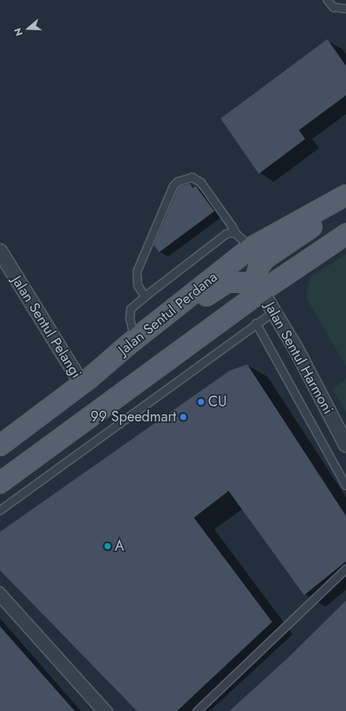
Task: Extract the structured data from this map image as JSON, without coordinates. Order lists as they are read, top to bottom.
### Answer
{
  "streets": {
    "main road": ["Jalan Sentul Perdana"],
    "street": ["Jalan Sentul Pelangi", "Jalan Sentul Harmoni"]
  },
  "crossings": [
    ["Jalan Sentul Perdana", "Jalan Sentul Pelangi"]
  ],
  "places": ["CU", "99 Speedmart", "A"],
  "north": "left"
}
